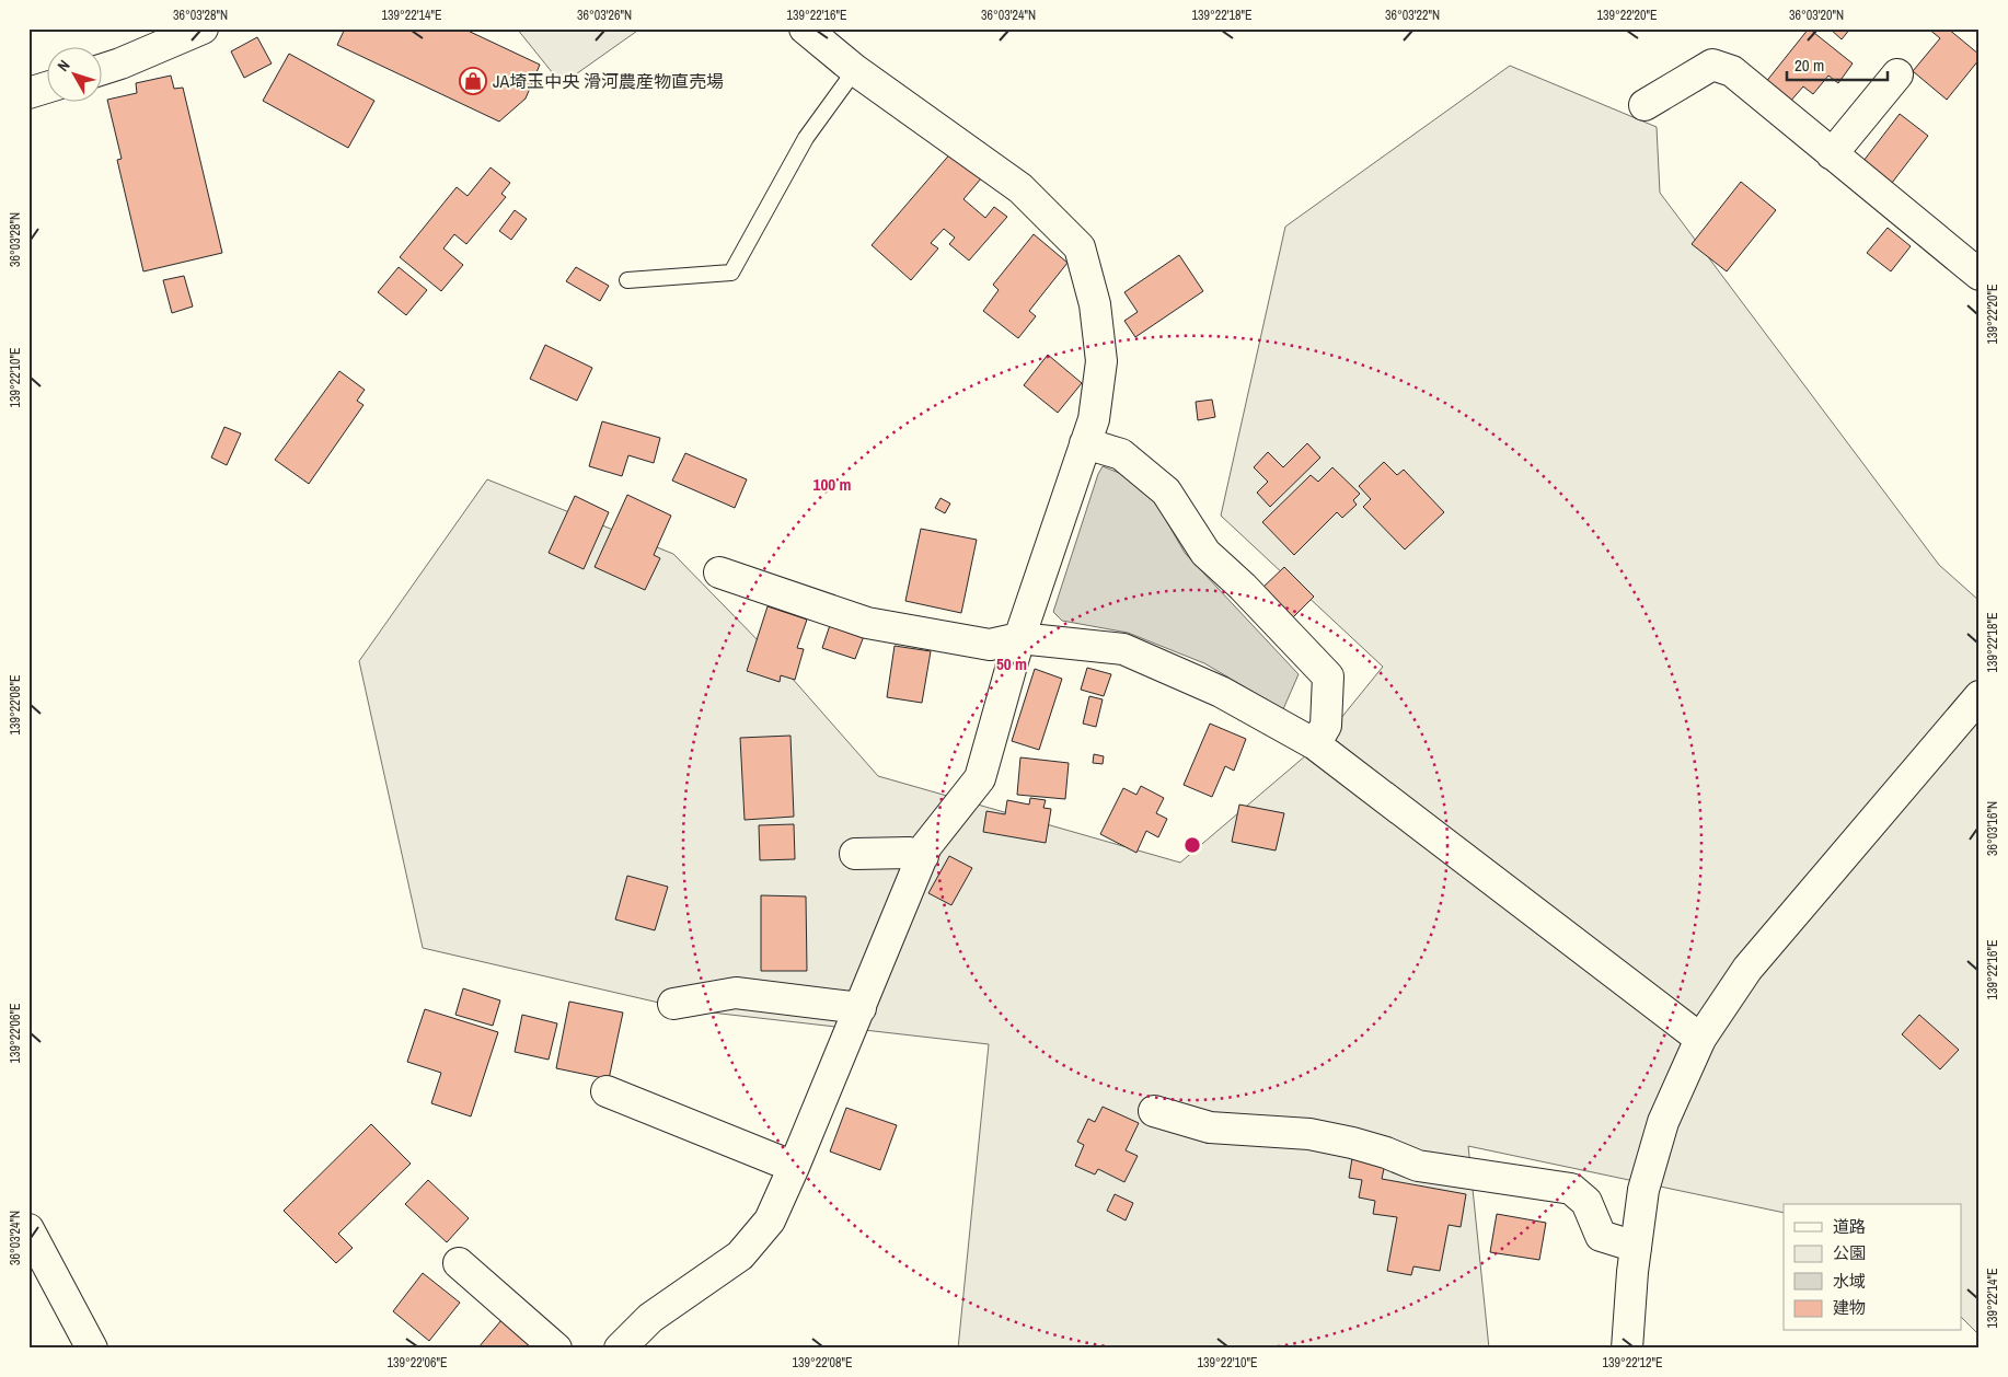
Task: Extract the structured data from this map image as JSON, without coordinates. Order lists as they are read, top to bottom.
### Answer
{
  "places": {
    "shop": ["JA埼玉中央 滑河農産物直売場"]
  },
  "legend": [
    "道路",
    "公園",
    "水域",
    "建物"
  ],
  "scale_bar": "20 m",
  "north": "top left",
  "coordinates": [
    "36°03'28\"N",
    "139°22'14\"E",
    "36°03'26\"N",
    "139°22'16\"E",
    "36°03'24\"N",
    "139°22'18\"E",
    "36°03'22\"N",
    "139°22'20\"E",
    "36°03'20\"N",
    "139°22'10\"E",
    "139°22'08\"E",
    "36°03'16\"N",
    "139°22'06\"E",
    "139°22'12\"E"
  ],
  "rings": ["100 m", "50 m"]
}
